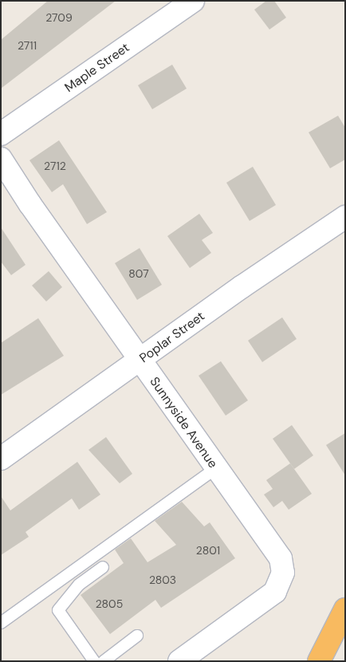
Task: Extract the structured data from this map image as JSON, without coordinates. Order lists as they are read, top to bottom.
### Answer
{
  "streets": {
    "street": ["Maple Street", "Poplar Street", "Sunnyside Avenue"]
  },
  "crossings": [
    ["Poplar Street", "Sunnyside Avenue"]
  ],
  "house_numbers": [
    "2709",
    "2711",
    "2712",
    "807",
    "2801",
    "2803",
    "2805"
  ]
}
